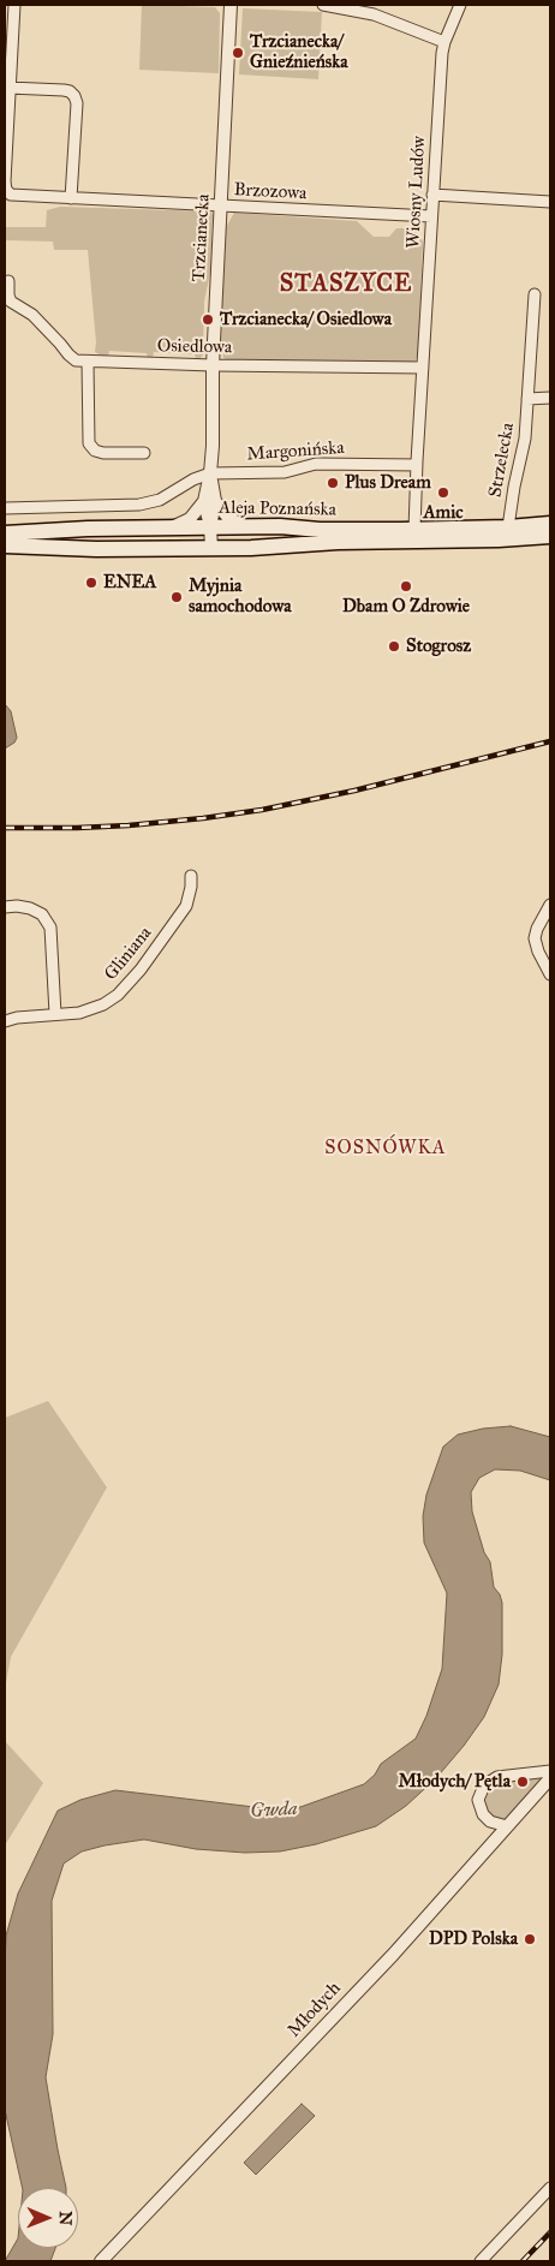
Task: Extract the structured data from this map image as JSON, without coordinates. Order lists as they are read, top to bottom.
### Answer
{
  "streets": {
    "main road": ["Aleja Poznańska"],
    "street": [
      "Brzozowa",
      "Wiosny Ludów",
      "Trzcianecka",
      "Osiedlowa",
      "Margonińska",
      "Strzelecka",
      "Gliniana",
      "Młodych"
    ]
  },
  "crossings": [
    ["Brzozowa", "Wiosny Ludów"],
    ["Brzozowa", "Trzcianecka"],
    ["Wiosny Ludów", "Osiedlowa"],
    ["Wiosny Ludów", "Margonińska"],
    ["Wiosny Ludów", "Aleja Poznańska"],
    ["Trzcianecka", "Osiedlowa"],
    ["Trzcianecka", "Margonińska"],
    ["Trzcianecka", "Aleja Poznańska"],
    ["Strzelecka", "Aleja Poznańska"]
  ],
  "districts": ["STASZYCE", "SOSNÓWKA"],
  "water": ["Gwda"],
  "places": [
    "Trzcianecka/ Gnieźnieńska",
    "Trzcianecka/ Osiedlowa",
    "Plus Dream",
    "Amic",
    "ENEA",
    "Dbam O Zdrowie",
    "Myjnia samochodowa",
    "Stogrosz",
    "Młodych/ Pętla",
    "DPD Polska"
  ],
  "north": "right"
}
